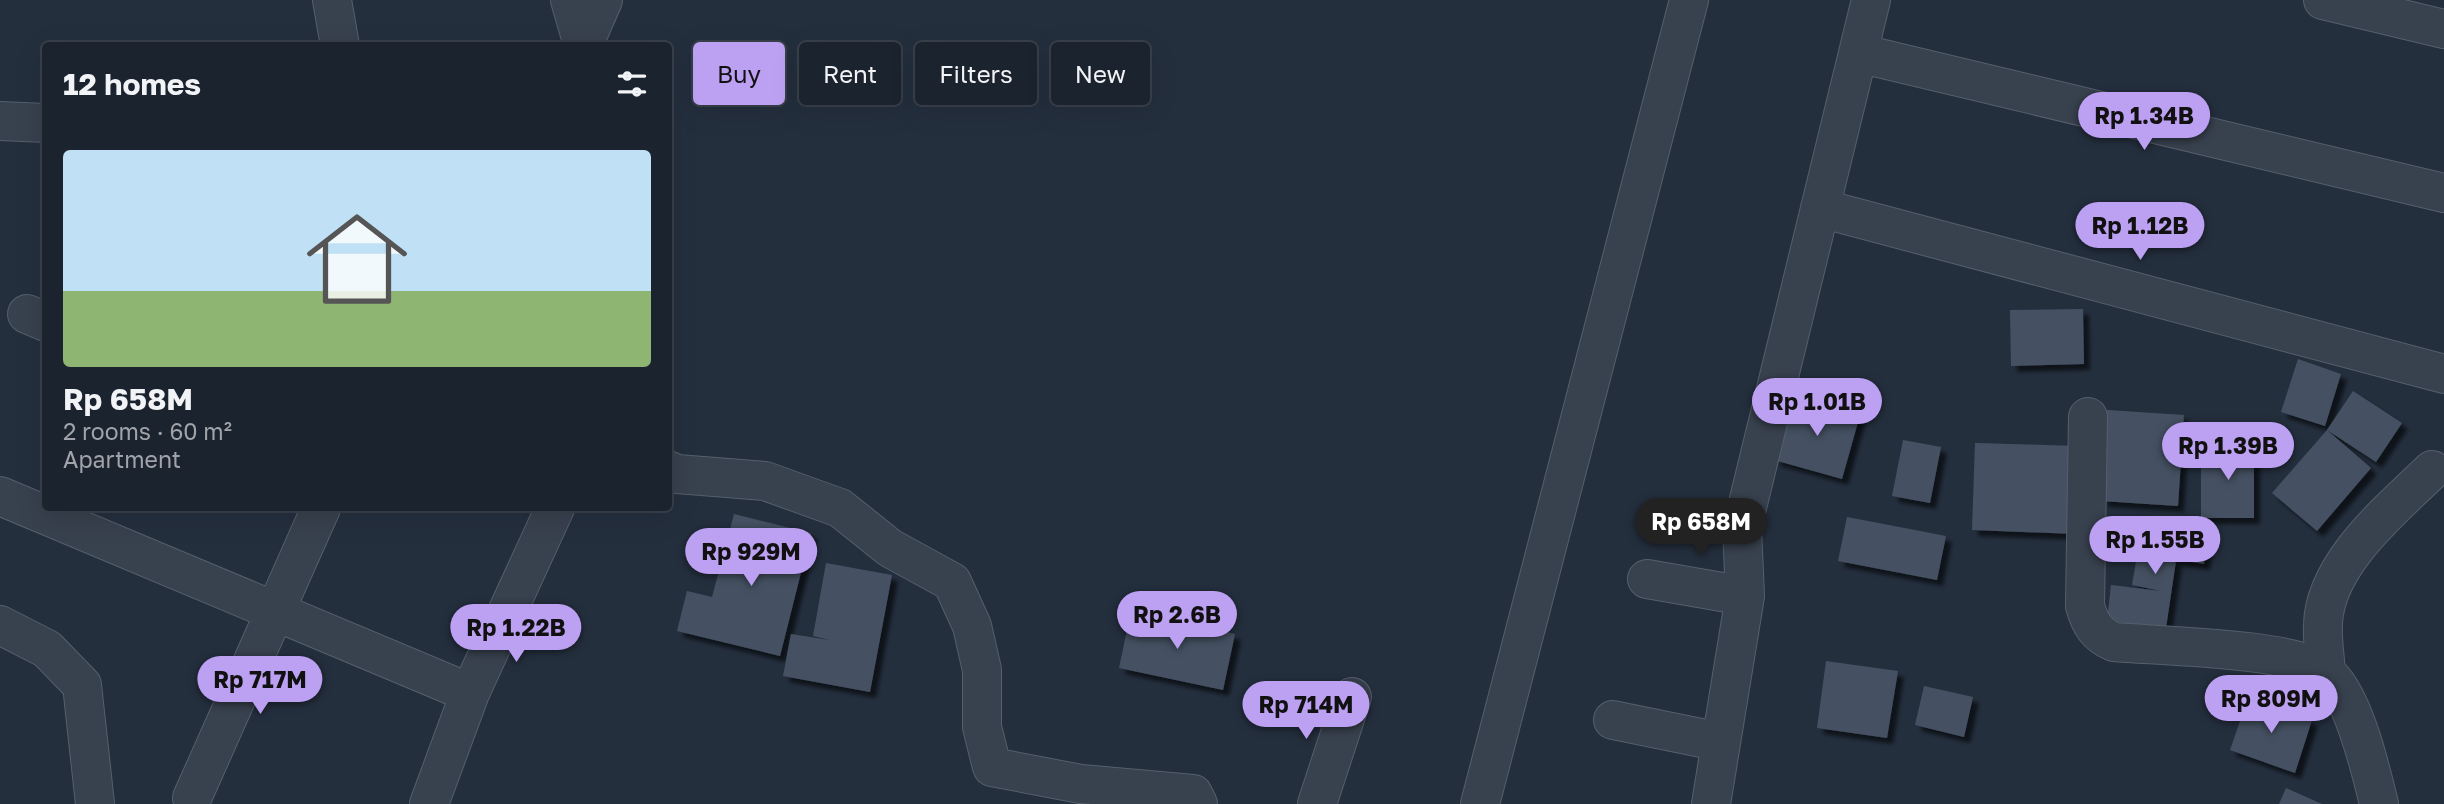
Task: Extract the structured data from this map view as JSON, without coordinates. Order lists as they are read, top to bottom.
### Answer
{
  "page": {
    "chip": [
      "Buy",
      "Rent",
      "Filters",
      "New"
    ],
    "heading": "12 homes",
    "price": [
      "Rp 1.34B",
      "Rp 1.12B",
      "Rp 1.01B",
      "Rp 1.39B",
      "Rp 658M",
      "Rp 1.55B",
      "Rp 929M",
      "Rp 2.6B",
      "Rp 1.22B",
      "Rp 717M",
      "Rp 809M",
      "Rp 714M"
    ],
    "list": [
      {
        "name": "Rp 658M",
        "note": "2 rooms · 60 m² · Apartment"
      }
    ]
  }
}
